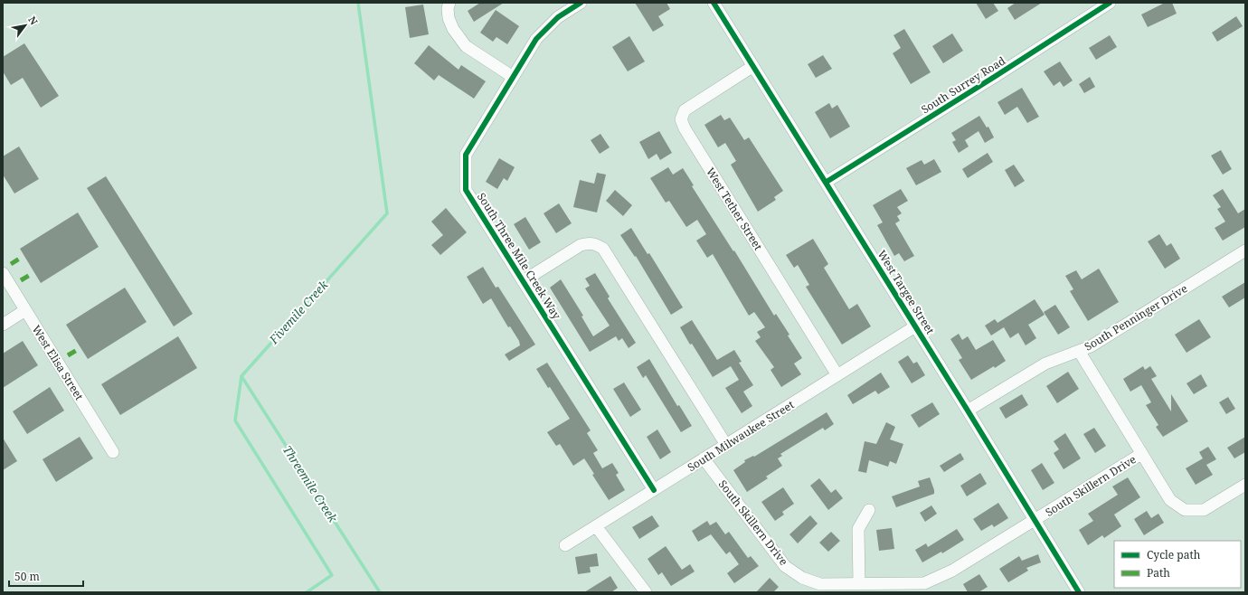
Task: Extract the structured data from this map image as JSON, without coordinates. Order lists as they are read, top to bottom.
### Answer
{
  "streets": {
    "street": [
      "South Surrey Road",
      "West Tether Street",
      "South Three Mile Creek Way",
      "West Targee Street",
      "South Penninger Drive",
      "West Elisa Street",
      "South Milwaukee Street",
      "South Skillern Drive"
    ]
  },
  "crossings": [
    ["South Surrey Road", "West Targee Street"],
    ["West Tether Street", "West Targee Street"],
    ["West Tether Street", "South Milwaukee Street"],
    ["South Three Mile Creek Way", "South Milwaukee Street"],
    ["West Targee Street", "South Penninger Drive"],
    ["West Targee Street", "South Milwaukee Street"],
    ["West Targee Street", "South Skillern Drive"],
    ["South Milwaukee Street", "South Skillern Drive"]
  ],
  "water": ["Fivemile Creek", "Threemile Creek"],
  "legend": ["Cycle path", "Path"],
  "scale_bar": "50 m",
  "north": "top right"
}
